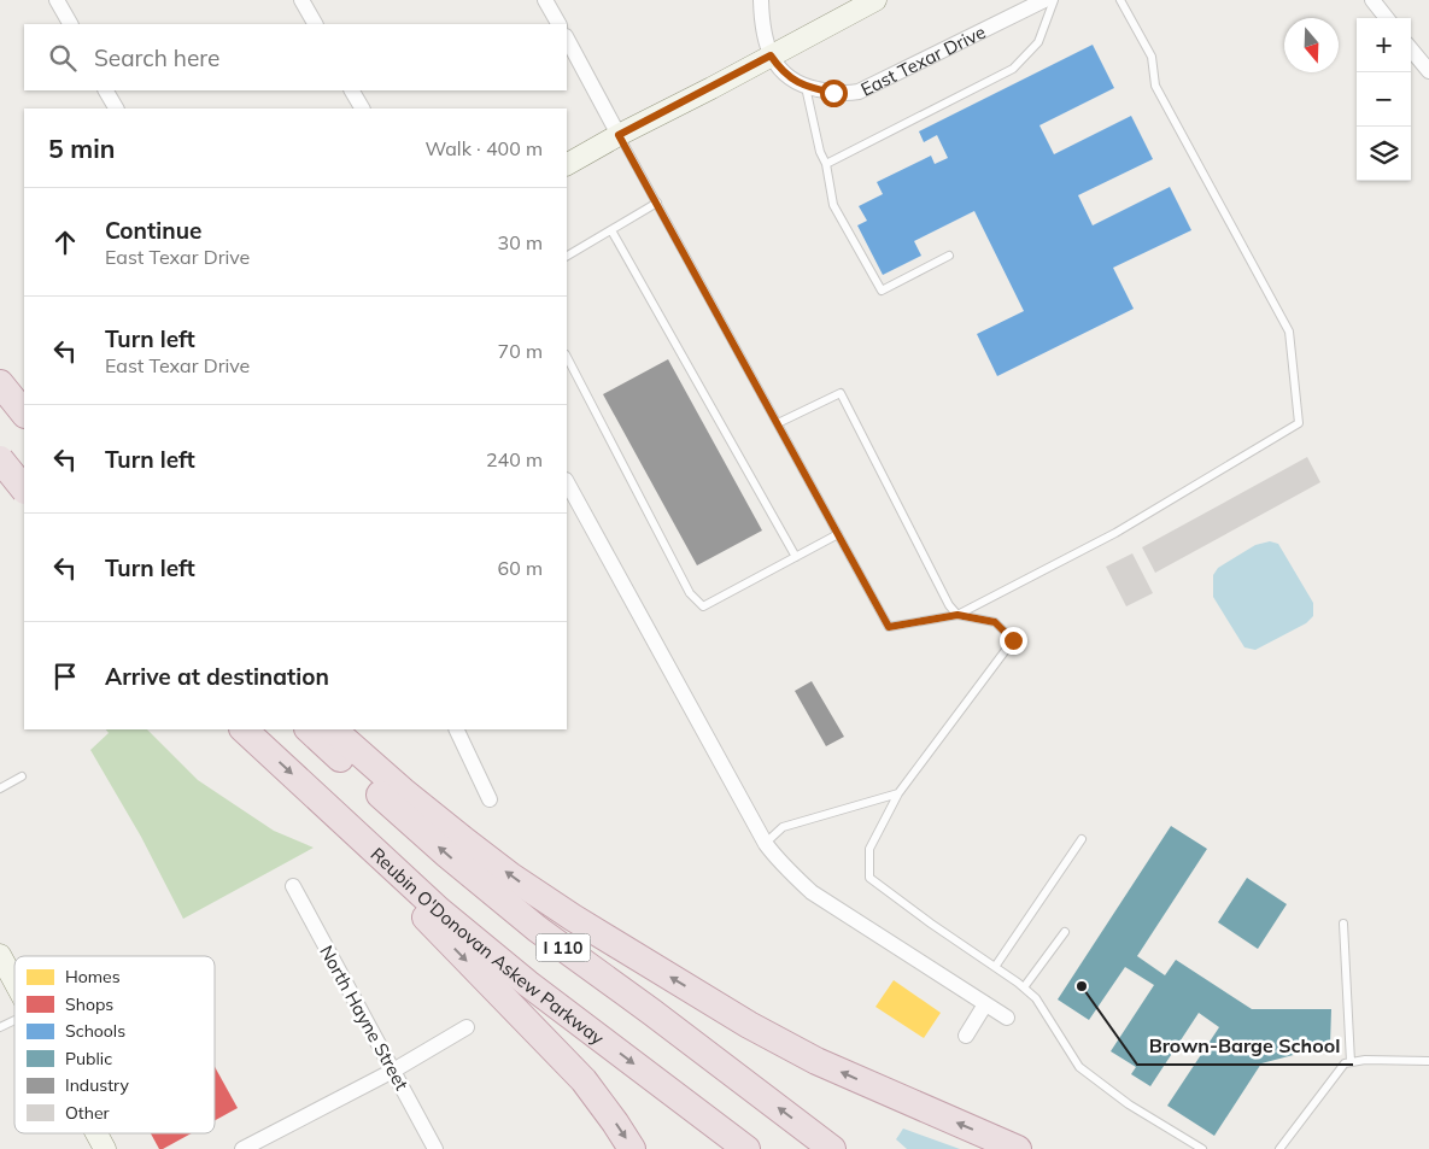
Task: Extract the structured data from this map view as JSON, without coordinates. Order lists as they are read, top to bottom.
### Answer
{
  "streets": {
    "highway": ["Reubin O'Donovan Askew Parkway", "I 110"],
    "street": ["East Texar Drive", "North Hayne Street"]
  },
  "places": ["Brown-Barge School"],
  "legend": [
    "Homes",
    "Shops",
    "Schools",
    "Public",
    "Industry",
    "Other"
  ],
  "north": "bottom",
  "page": {
    "map_buttons": ["+", "−"],
    "search": "Search here",
    "heading": ["5 min", "Walk · 400 m"],
    "list": [
      ["Continue", "East Texar Drive", "30 m"],
      ["Turn left", "East Texar Drive", "70 m"],
      ["Turn left", "240 m"],
      ["Turn left", "60 m"],
      "Arrive at destination"
    ]
  }
}
